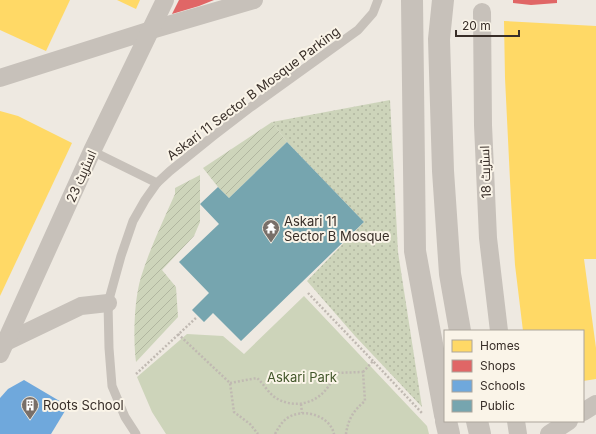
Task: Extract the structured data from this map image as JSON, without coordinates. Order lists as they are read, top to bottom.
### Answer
{
  "streets": {
    "street": ["اسٹریٹ 18", "اسٹریٹ 23"],
    "lane": ["Askari 11 Sector B Mosque Parking"]
  },
  "parks": ["Askari Park"],
  "places": {
    "temple": ["Askari 11 Sector B Mosque"],
    "building": ["Roots School"]
  },
  "legend": [
    "Homes",
    "Shops",
    "Schools",
    "Public"
  ],
  "scale_bar": "20 m"
}
